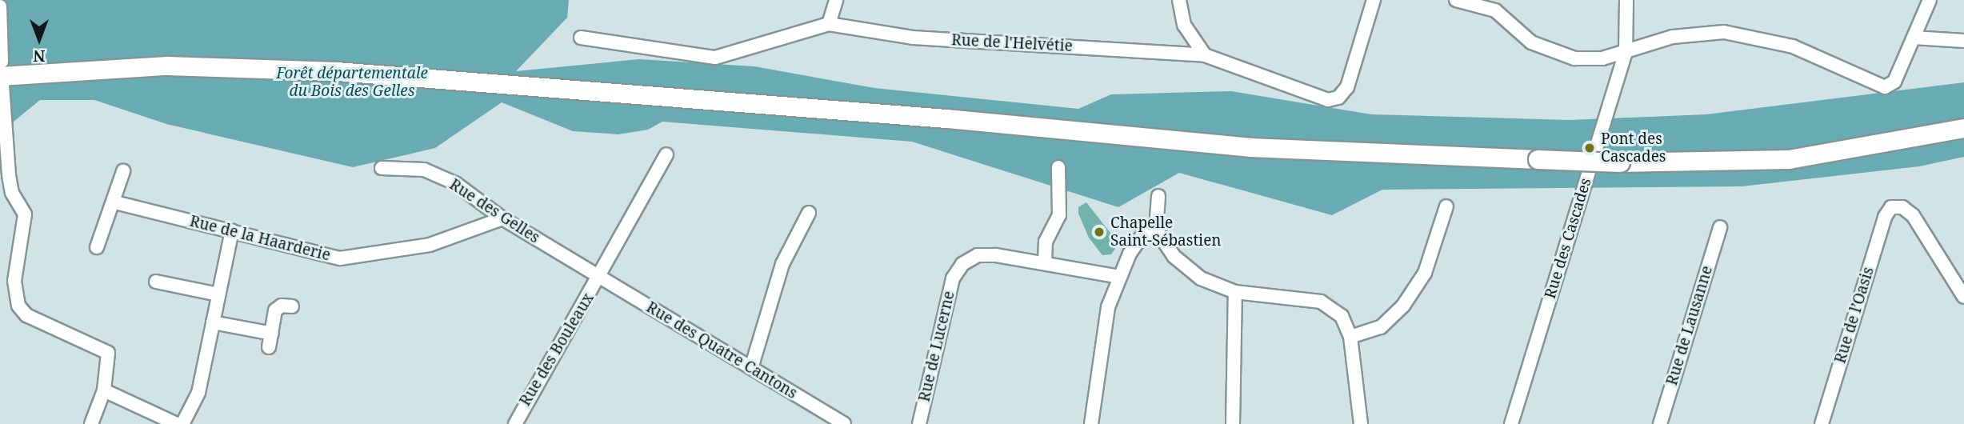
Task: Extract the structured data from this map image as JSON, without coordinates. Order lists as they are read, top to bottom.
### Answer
{
  "streets": {
    "street": [
      "Rue de l'Helvétie",
      "Rue des Gelles",
      "Rue de la Haarderie",
      "Rue des Cascades",
      "Rue de l’Oasis",
      "Rue de Lausanne",
      "Rue de Lucerne",
      "Rue des Bouleaux",
      "Rue des Quatre Cantons"
    ]
  },
  "crossings": [
    ["Rue des Gelles", "Rue de la Haarderie"],
    ["Rue des Gelles", "Rue des Bouleaux"],
    ["Rue des Gelles", "Rue des Quatre Cantons"],
    ["Rue des Bouleaux", "Rue des Quatre Cantons"]
  ],
  "parks": ["Forêt départementale du Bois des Gelles"],
  "places": ["Pont des Cascades", "Chapelle Saint-Sébastien"],
  "north": "bottom"
}
